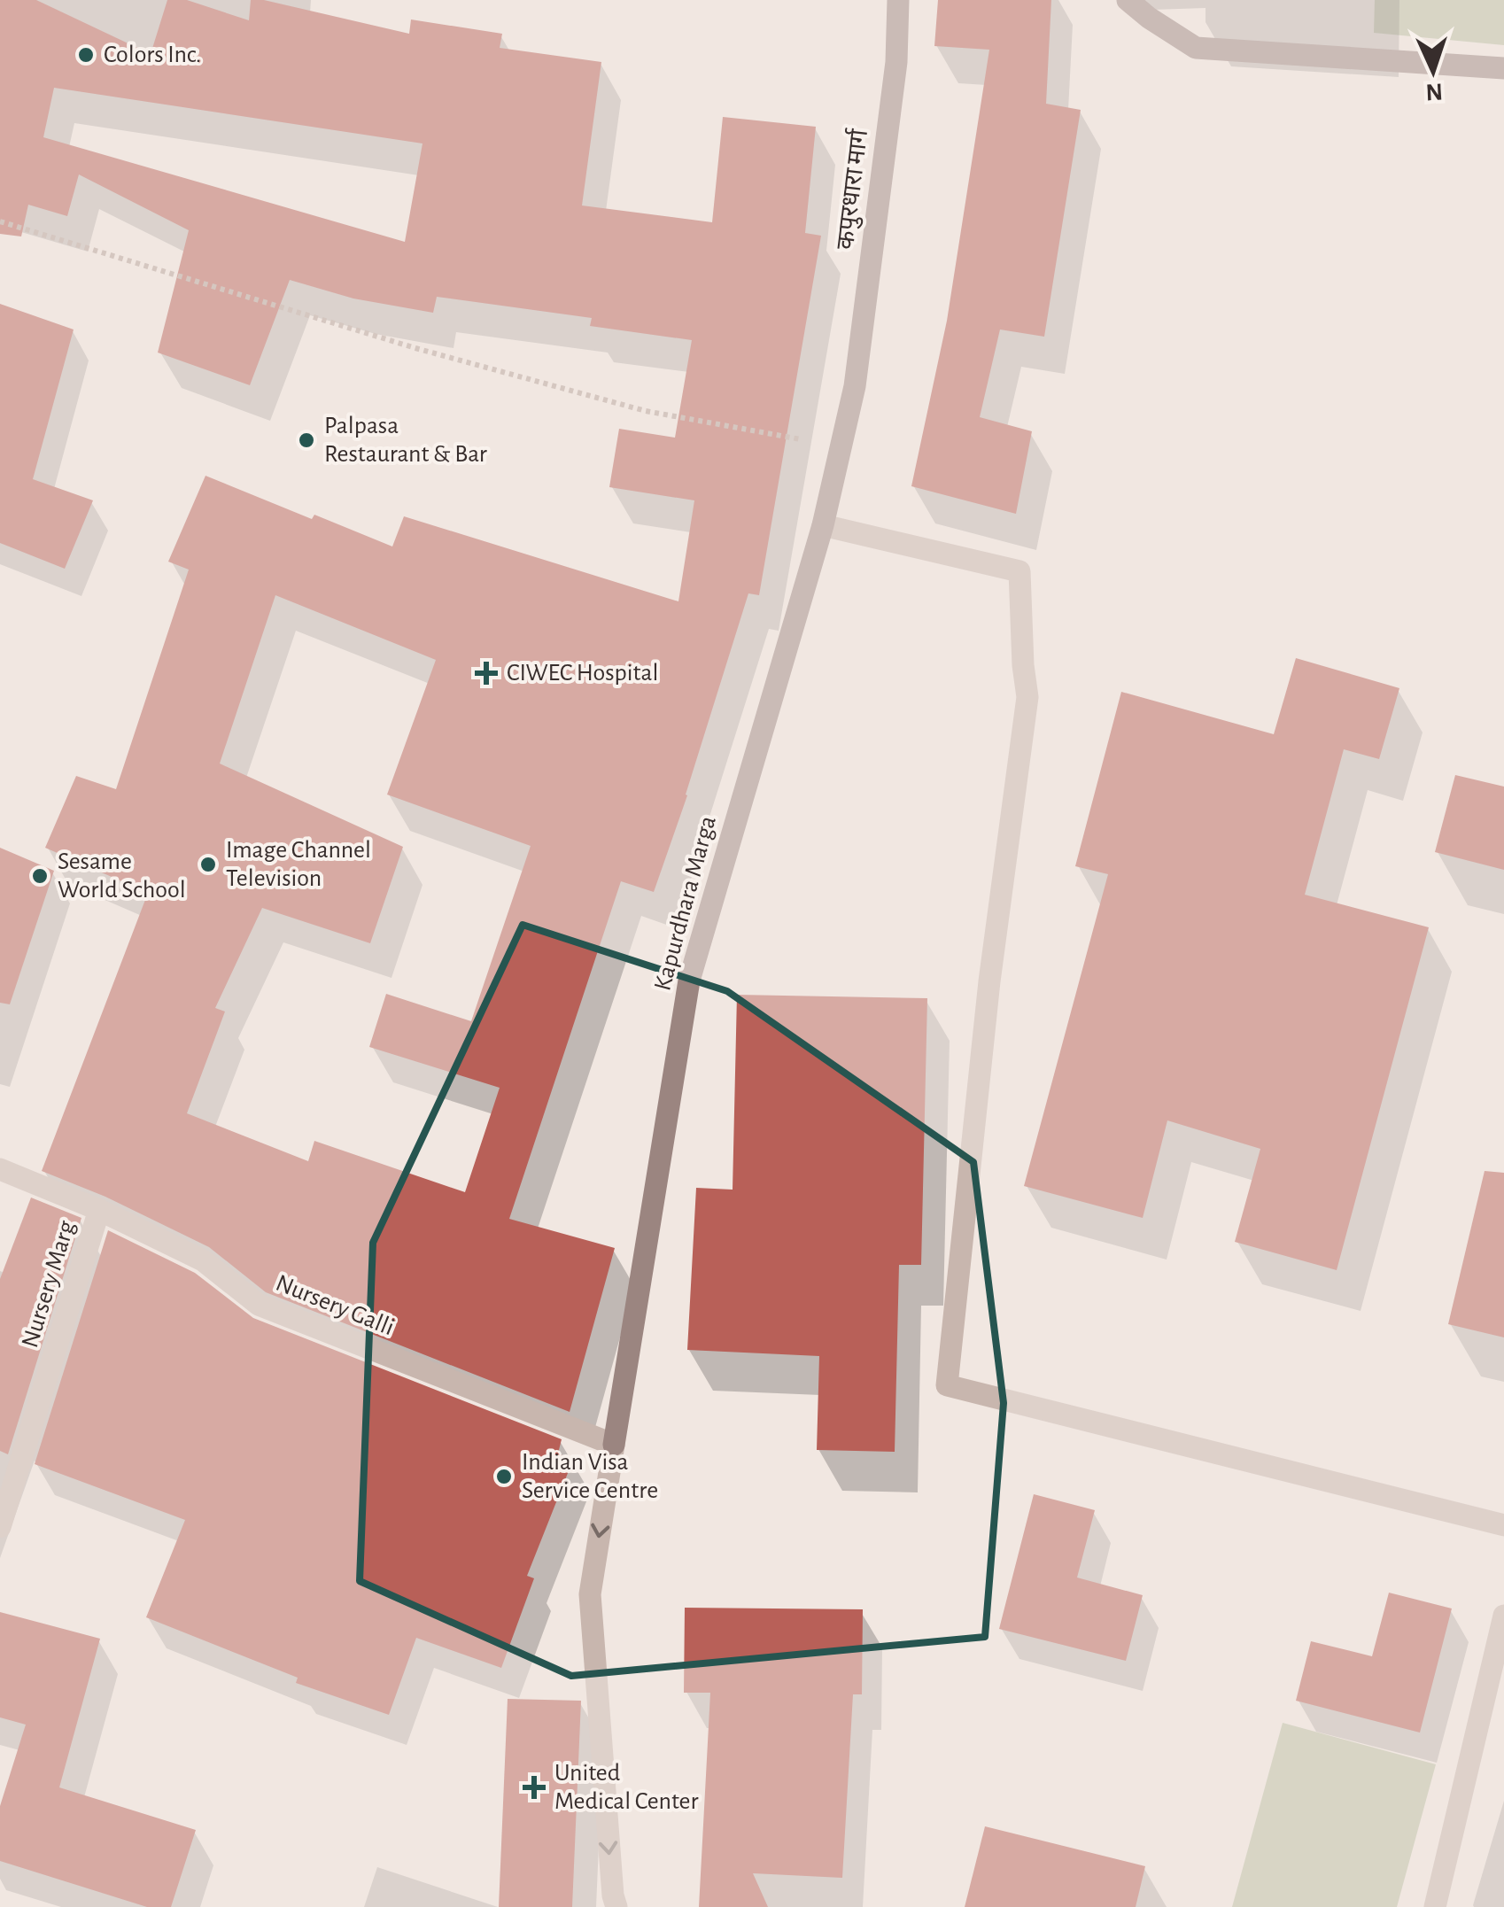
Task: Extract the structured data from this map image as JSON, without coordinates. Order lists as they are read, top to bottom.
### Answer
{
  "streets": {
    "street": [
      "कपुरधारा मार्ग",
      "Kapurdhara Marga",
      "Nursery Marg",
      "Nursery Galli"
    ]
  },
  "crossings": [
    ["कपुरधारा मार्ग", "Kapurdhara Marga"],
    ["Kapurdhara Marga", "Nursery Galli"],
    ["Nursery Marg", "Nursery Galli"]
  ],
  "places": {
    "other": [
      "Colors Inc.",
      "Palpasa Restaurant & Bar",
      "Image Channel Television",
      "Sesame World School",
      "Indian Visa Service Centre"
    ],
    "health": ["CIWEC Hospital", "United Medical Center"]
  },
  "north": "bottom"
}
